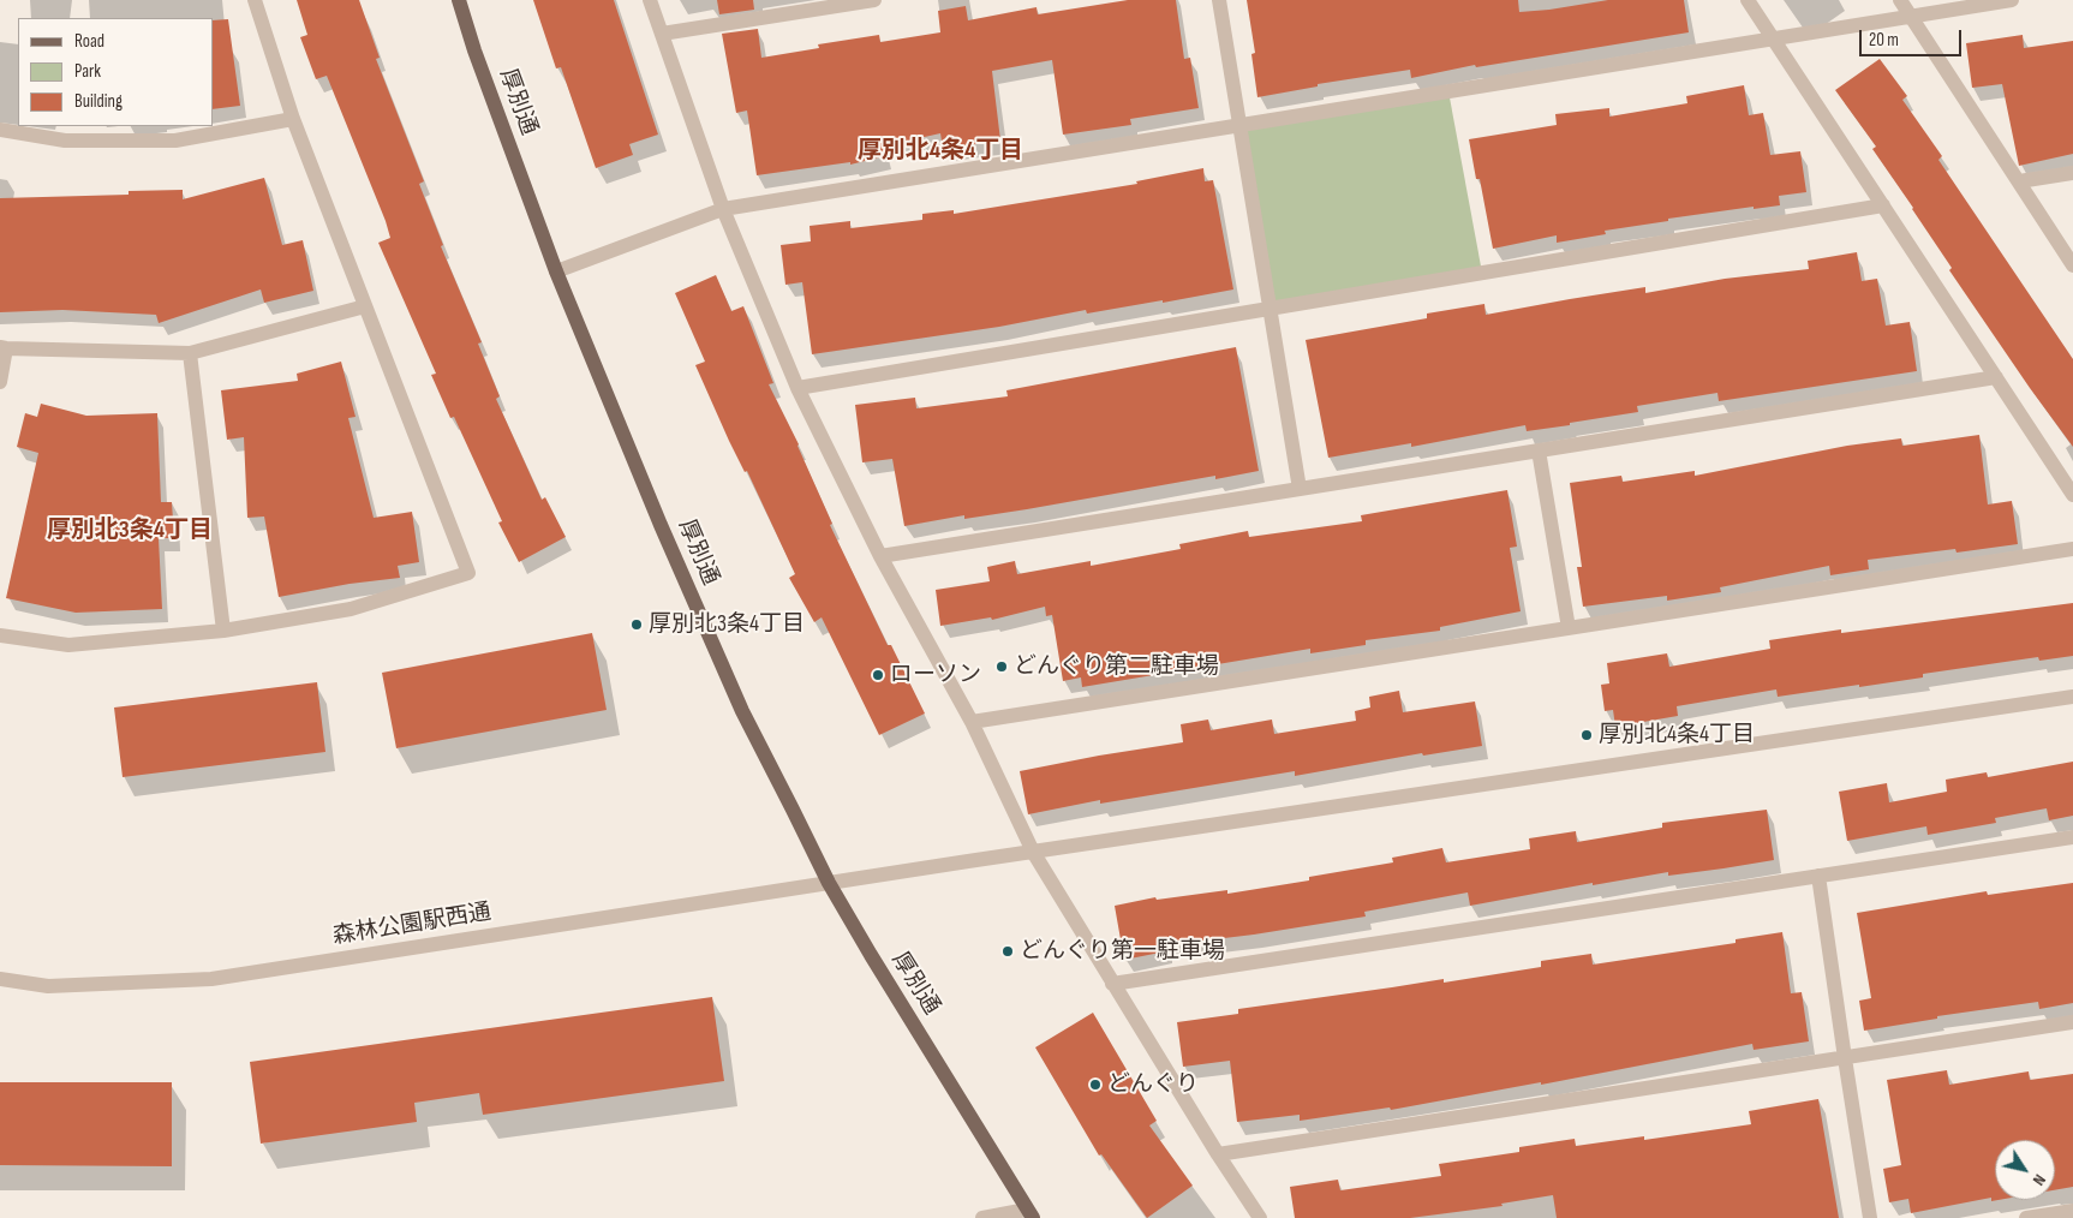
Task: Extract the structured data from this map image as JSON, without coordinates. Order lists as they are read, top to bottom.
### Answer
{
  "streets": {
    "main road": ["厚別通"],
    "street": ["森林公園駅西通"]
  },
  "crossings": [
    ["厚別通", "森林公園駅西通"]
  ],
  "districts": ["厚別北4条4丁目", "厚別北3条4丁目"],
  "places": [
    "厚別北3条4丁目",
    "どんぐり第二駐車場",
    "ローソン",
    "厚別北4条4丁目",
    "どんぐり第一駐車場",
    "どんぐり"
  ],
  "legend": ["Road", "Park", "Building"],
  "scale_bar": "20 m",
  "north": "bottom right"
}
